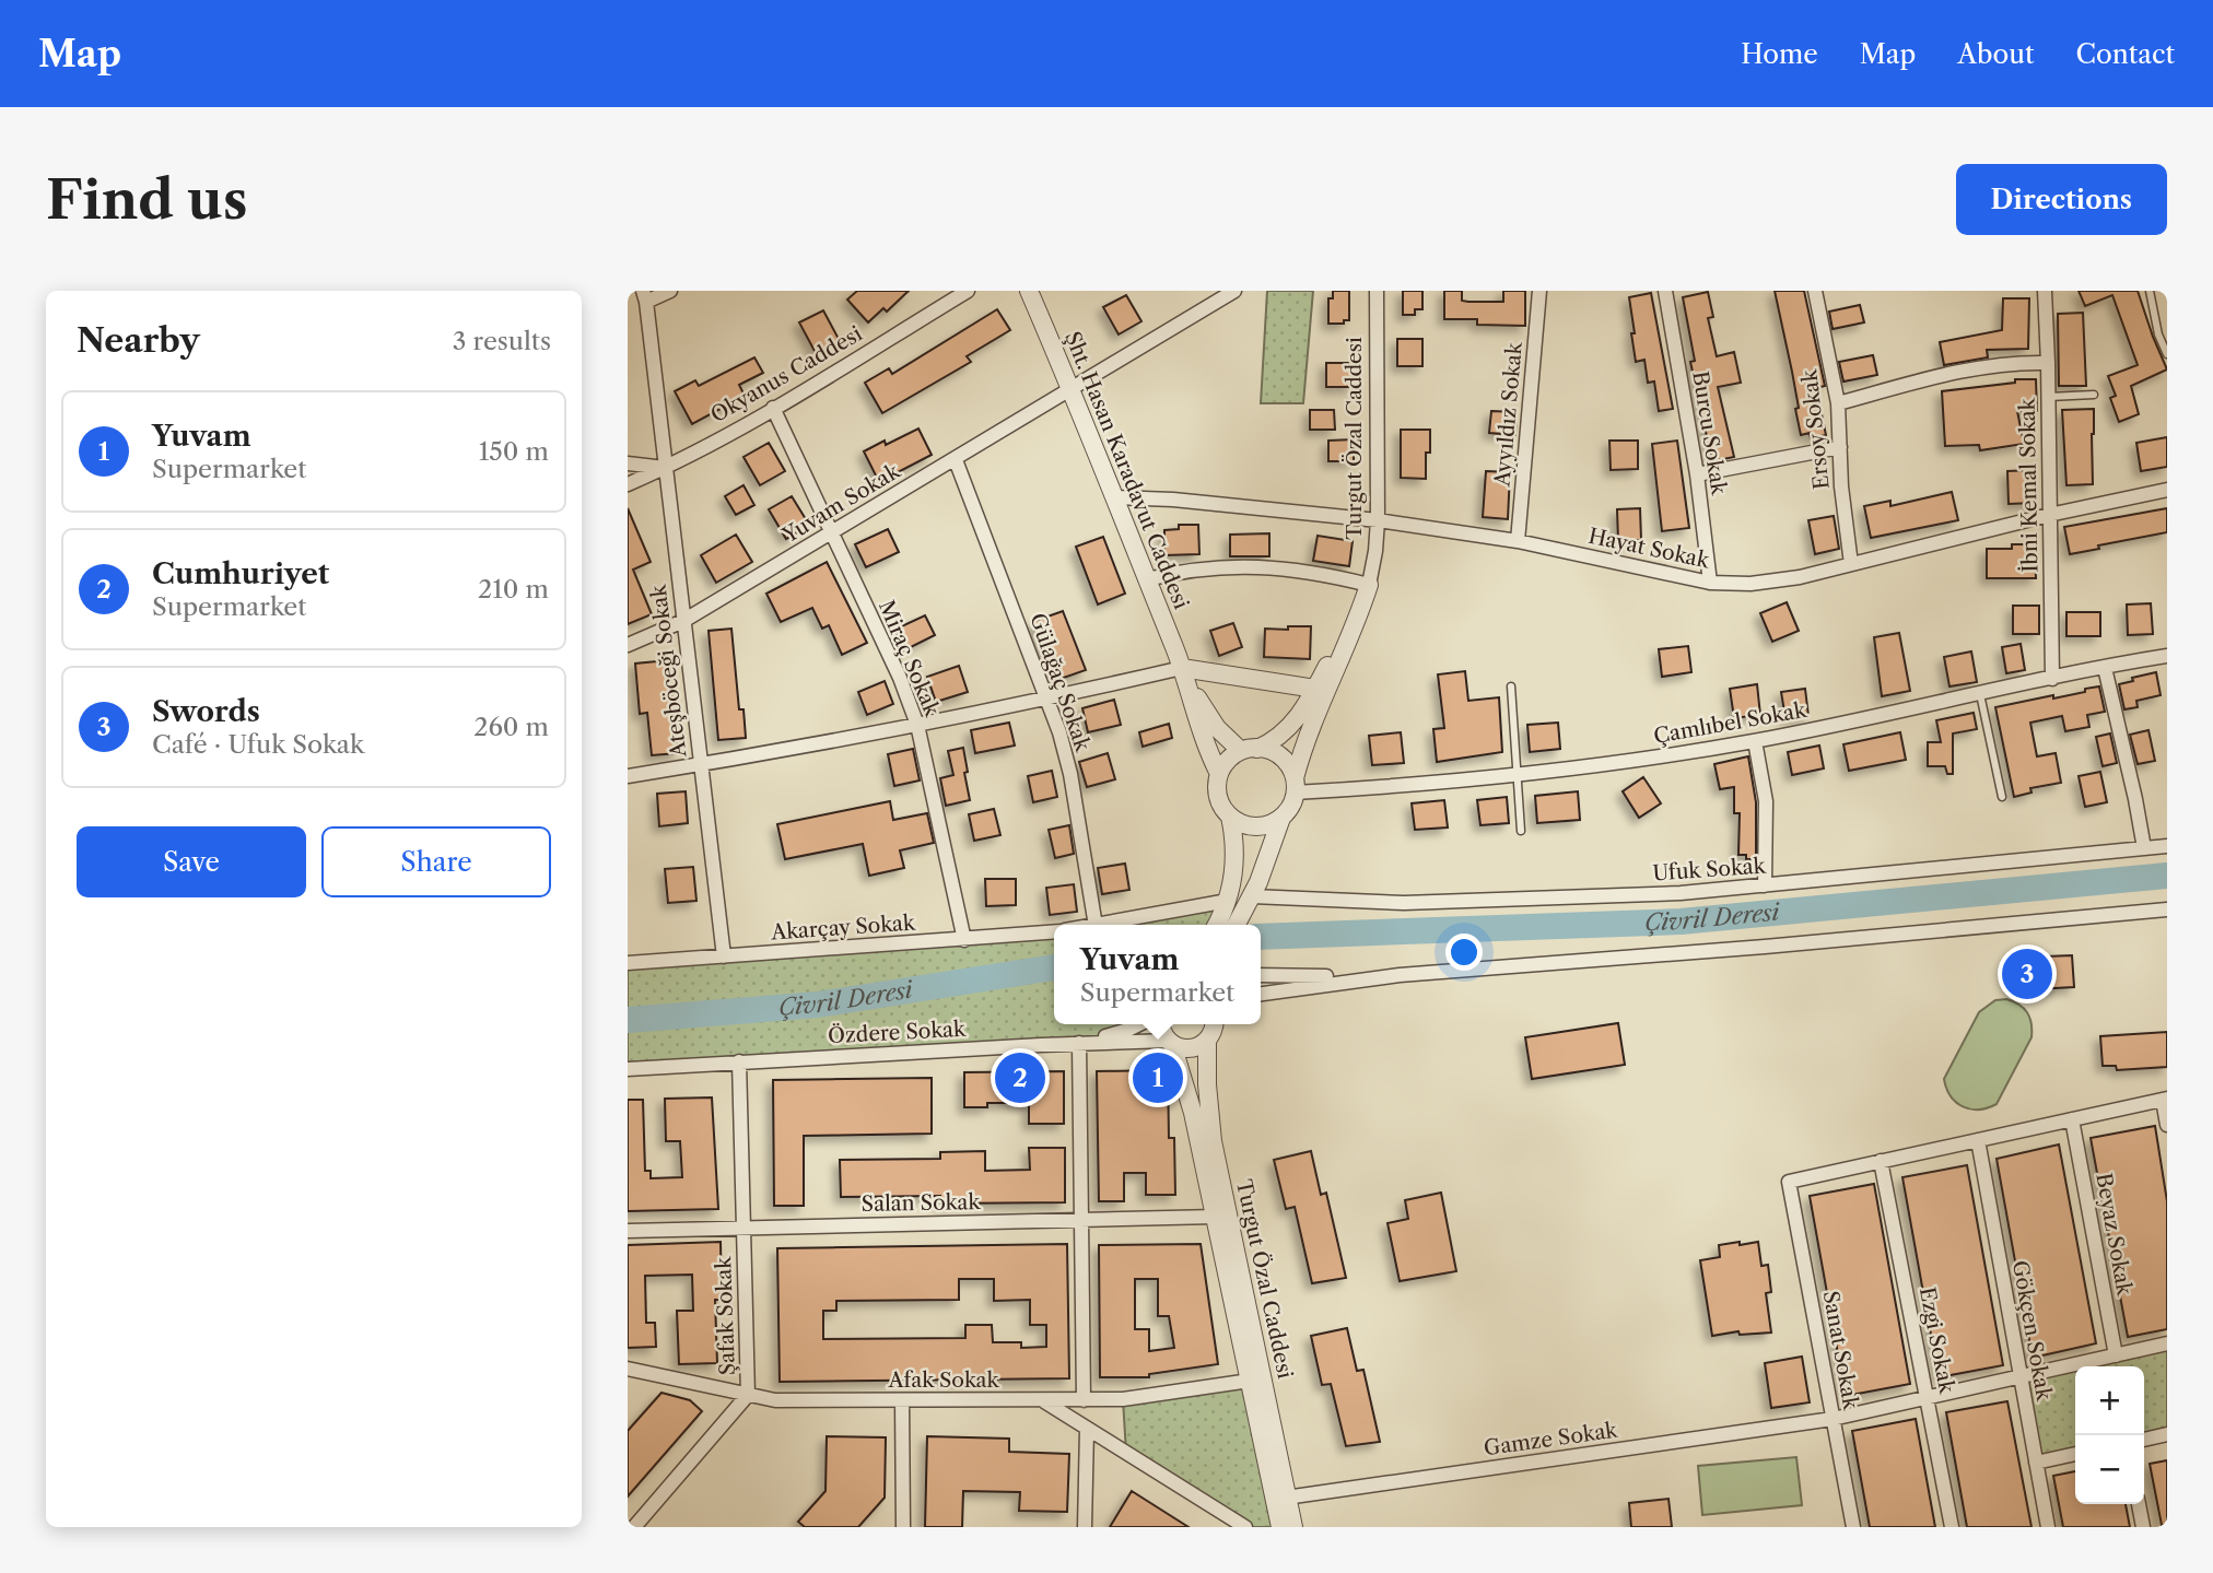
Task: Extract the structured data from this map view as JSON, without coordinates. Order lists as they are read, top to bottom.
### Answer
{
  "streets": {
    "street": [
      "Okyanus Caddesi",
      "Ayyıldız Sokak",
      "Ersoy Sokak",
      "Burcu Sokak",
      "Turgut Özal Caddesi",
      "Şht. Hasan Karadavut Caddesi",
      "İbni Kemal Sokak",
      "Yuvam Sokak",
      "Hayat Sokak",
      "Miraç Sokak",
      "Ateşböceği Sokak",
      "Gülağaç Sokak",
      "Çamlıbel Sokak",
      "Ufuk Sokak",
      "Akarçay Sokak",
      "Özdere Sokak",
      "Salan Sokak",
      "Beyaz Sokak",
      "Şafak Sokak",
      "Gökçen Sokak",
      "Ezgi Sokak",
      "Sanat Sokak",
      "Afak Sokak",
      "Gamze Sokak"
    ]
  },
  "crossings": [
    ["Okyanus Caddesi", "Miraç Sokak"],
    ["Okyanus Caddesi", "Ateşböceği Sokak"],
    ["Ayyıldız Sokak", "Hayat Sokak"],
    ["Ersoy Sokak", "Hayat Sokak"],
    ["Burcu Sokak", "Hayat Sokak"],
    ["Turgut Özal Caddesi", "Hayat Sokak"],
    ["Turgut Özal Caddesi", "Çamlıbel Sokak"],
    ["Turgut Özal Caddesi", "Özdere Sokak"],
    ["Turgut Özal Caddesi", "Salan Sokak"],
    ["Turgut Özal Caddesi", "Afak Sokak"],
    ["Turgut Özal Caddesi", "Gamze Sokak"],
    ["Şht. Hasan Karadavut Caddesi", "Yuvam Sokak"],
    ["Şht. Hasan Karadavut Caddesi", "Hayat Sokak"],
    ["İbni Kemal Sokak", "Hayat Sokak"],
    ["İbni Kemal Sokak", "Çamlıbel Sokak"],
    ["Yuvam Sokak", "Miraç Sokak"],
    ["Yuvam Sokak", "Ateşböceği Sokak"],
    ["Yuvam Sokak", "Gülağaç Sokak"],
    ["Miraç Sokak", "Akarçay Sokak"],
    ["Ateşböceği Sokak", "Akarçay Sokak"],
    ["Özdere Sokak", "Şafak Sokak"],
    ["Salan Sokak", "Şafak Sokak"],
    ["Beyaz Sokak", "Gamze Sokak"],
    ["Şafak Sokak", "Afak Sokak"],
    ["Gökçen Sokak", "Gamze Sokak"],
    ["Ezgi Sokak", "Sanat Sokak"],
    ["Ezgi Sokak", "Gamze Sokak"],
    ["Sanat Sokak", "Gamze Sokak"]
  ],
  "water": ["Çivril Deresi"],
  "page": {
    "header": "Map",
    "nav": [
      "Home",
      "Map",
      "About",
      "Contact"
    ],
    "buttons": [
      "Directions",
      ["Save", "Share"]
    ],
    "title": "Find us",
    "heading": ["Nearby", "3 results"],
    "list": [
      {
        "mark": "1",
        "name": "Yuvam",
        "note": "Supermarket",
        "value": "150 m"
      },
      {
        "mark": "2",
        "name": "Cumhuriyet",
        "note": "Supermarket",
        "value": "210 m"
      },
      {
        "mark": "3",
        "name": "Swords",
        "note": "Café · Ufuk Sokak",
        "value": "260 m"
      }
    ],
    "popup": ["Yuvam", "Supermarket"],
    "pins": ["3", "1", "2"],
    "map_buttons": ["+", "−"]
  }
}
